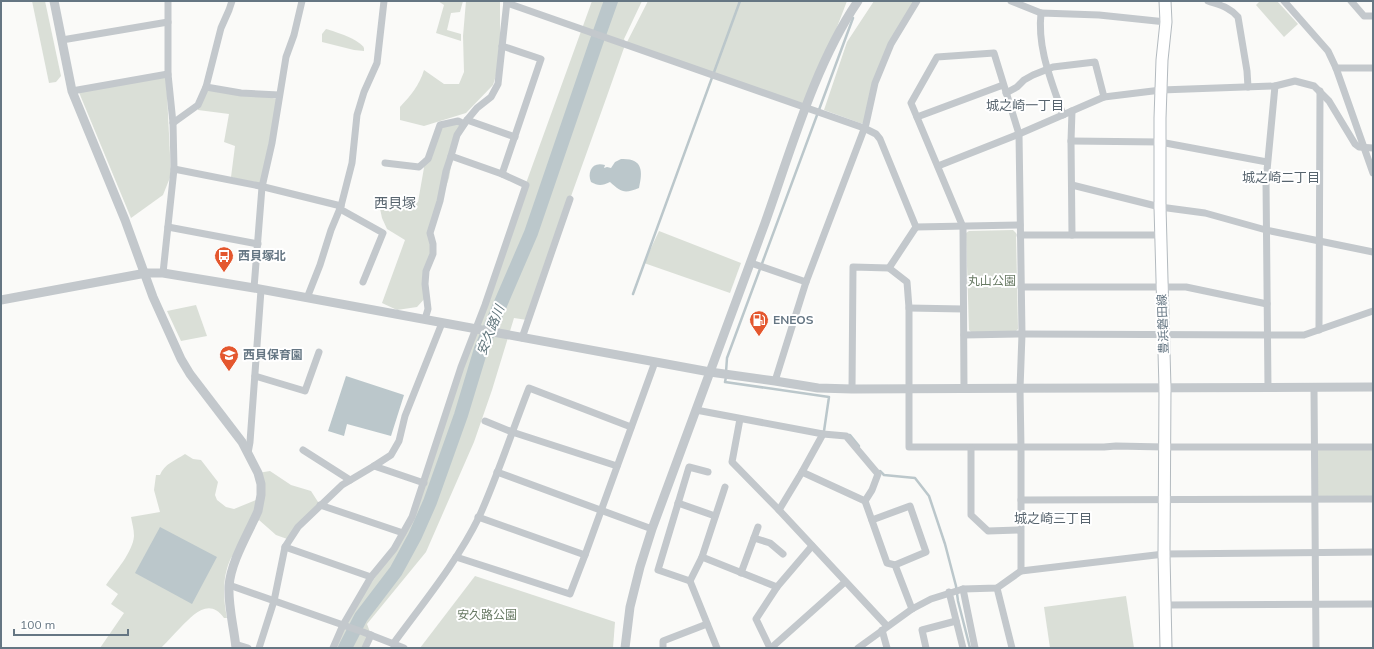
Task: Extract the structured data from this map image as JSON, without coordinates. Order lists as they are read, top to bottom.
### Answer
{
  "streets": {
    "main road": ["豊浜磐田線"]
  },
  "districts": [
    "城之崎一丁目",
    "城之崎二丁目",
    "西貝塚",
    "城之崎三丁目"
  ],
  "water": ["安久路川"],
  "parks": ["丸山公園", "安久路公園"],
  "places": {
    "bus stop": ["西貝塚北"],
    "fuel station": ["ENEOS"],
    "school or university": ["西貝保育園"]
  },
  "scale_bar": "100 m"
}
